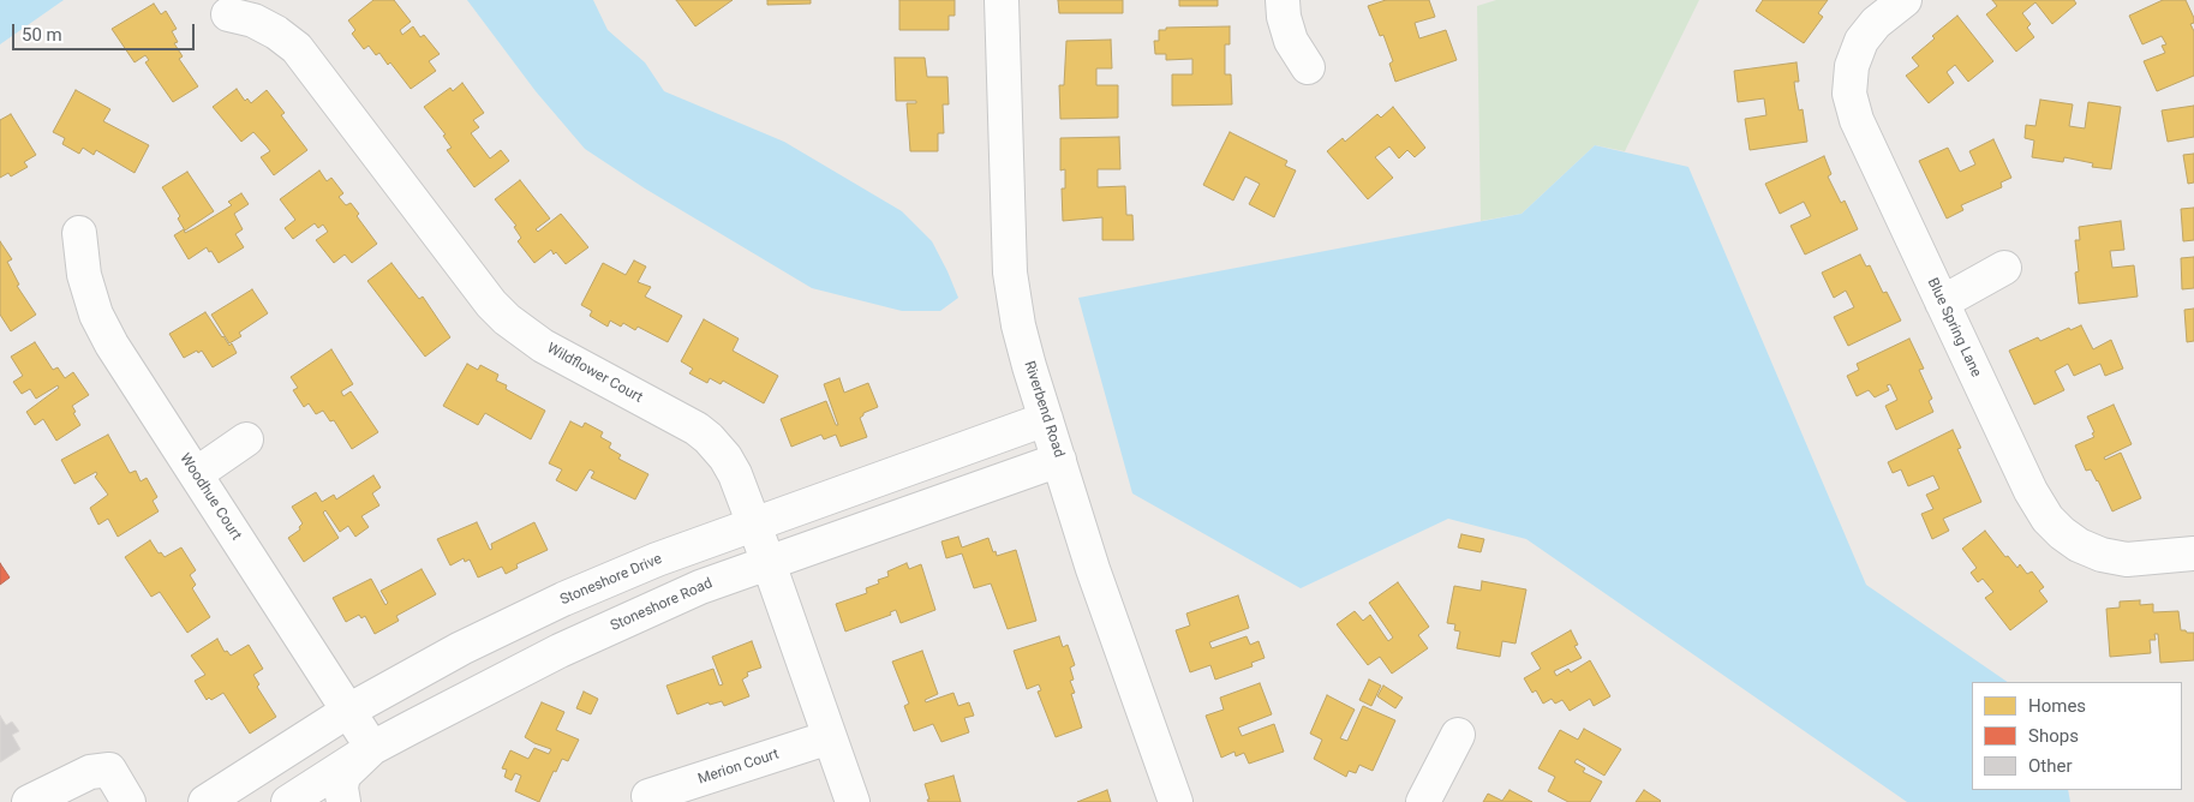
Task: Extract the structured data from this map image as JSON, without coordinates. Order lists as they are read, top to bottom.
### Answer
{
  "streets": {
    "street": [
      "Blue Spring Lane",
      "Wildflower Court",
      "Riverbend Road",
      "Woodhue Court",
      "Stoneshore Drive",
      "Stoneshore Road",
      "Merion Court"
    ]
  },
  "crossings": [
    ["Wildflower Court", "Stoneshore Drive"],
    ["Wildflower Court", "Stoneshore Road"],
    ["Wildflower Court", "Merion Court"],
    ["Riverbend Road", "Stoneshore Drive"],
    ["Riverbend Road", "Stoneshore Road"],
    ["Woodhue Court", "Stoneshore Drive"],
    ["Woodhue Court", "Stoneshore Road"]
  ],
  "legend": ["Homes", "Shops", "Other"],
  "scale_bar": "50 m"
}
